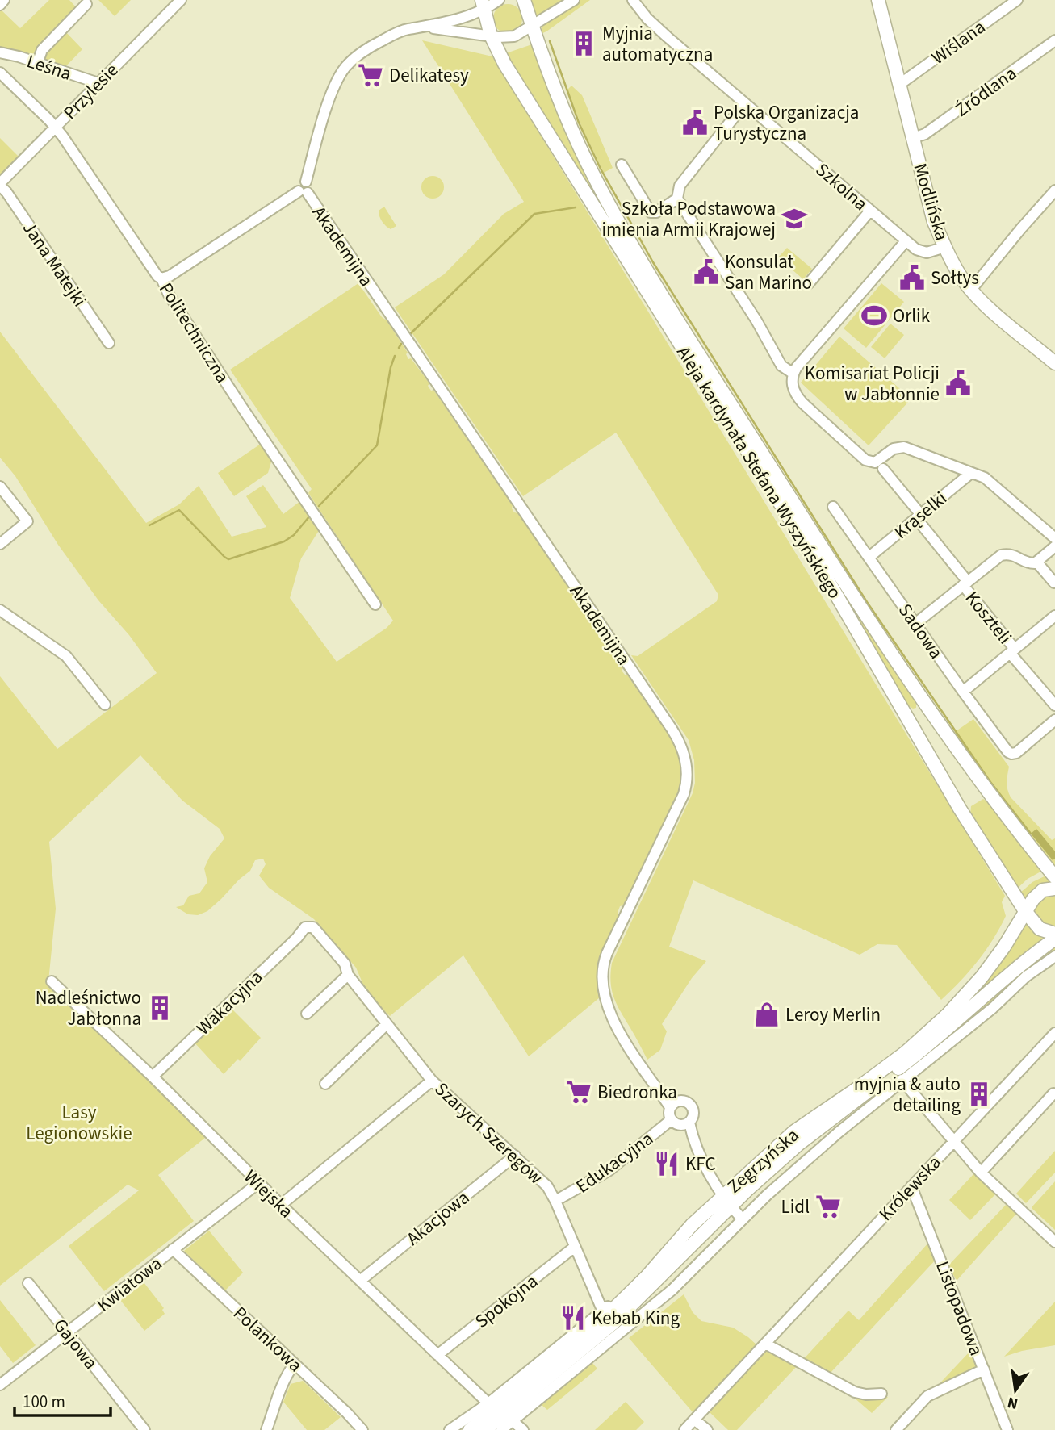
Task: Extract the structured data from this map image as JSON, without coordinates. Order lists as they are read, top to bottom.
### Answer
{
  "streets": {
    "main road": ["Modlińska", "Aleja kardynała Stefana Wyszyńskiego", "Zegrzyńska"],
    "street": [
      "Wiślana",
      "Leśna",
      "Przylesie",
      "Źródlana",
      "Szkolna",
      "Akademijna",
      "Jana Matejki",
      "Politechniczna",
      "Krąselki",
      "Koszteli",
      "Sadowa",
      "Wakacyjna",
      "Szarych Szeregów",
      "Edukacyjna",
      "Królewska",
      "Wiejska",
      "Akacjowa",
      "Kwiatowa",
      "Spokojna",
      "Listopadowa",
      "Polankowa",
      "Gajowa"
    ]
  },
  "crossings": [
    ["Wiślana", "Modlińska"],
    ["Leśna", "Przylesie"],
    ["Przylesie", "Jana Matejki"],
    ["Przylesie", "Politechniczna"],
    ["Źródlana", "Modlińska"],
    ["Szkolna", "Modlińska"],
    ["Akademijna", "Politechniczna"],
    ["Akademijna", "Edukacyjna"],
    ["Aleja kardynała Stefana Wyszyńskiego", "Zegrzyńska"],
    ["Krąselki", "Koszteli"],
    ["Krąselki", "Sadowa"],
    ["Koszteli", "Sadowa"],
    ["Wakacyjna", "Szarych Szeregów"],
    ["Wakacyjna", "Wiejska"],
    ["Szarych Szeregów", "Edukacyjna"],
    ["Szarych Szeregów", "Akacjowa"],
    ["Szarych Szeregów", "Spokojna"],
    ["Zegrzyńska", "Wiejska"],
    ["Królewska", "Listopadowa"],
    ["Wiejska", "Akacjowa"],
    ["Wiejska", "Kwiatowa"],
    ["Wiejska", "Spokojna"],
    ["Kwiatowa", "Polankowa"],
    ["Kwiatowa", "Gajowa"]
  ],
  "parks": ["Lasy Legionowskie"],
  "places": {
    "building": ["Myjnia automatyczna", "Nadleśnictwo Jabłonna", "myjnia & auto detailing"],
    "supermarket": ["Delikatesy", "Biedronka", "Lidl"],
    "public building": [
      "Polska Organizacja Turystyczna",
      "Konsulat San Marino",
      "Sołtys",
      "Komisariat Policji w Jabłonnie"
    ],
    "school or university": ["Szkoła Podstawowa imienia Armii Krajowej"],
    "sports": ["Orlik"],
    "shop": ["Leroy Merlin"],
    "restaurant": ["KFC", "Kebab King"]
  },
  "scale_bar": "100 m",
  "north": "bottom"
}
